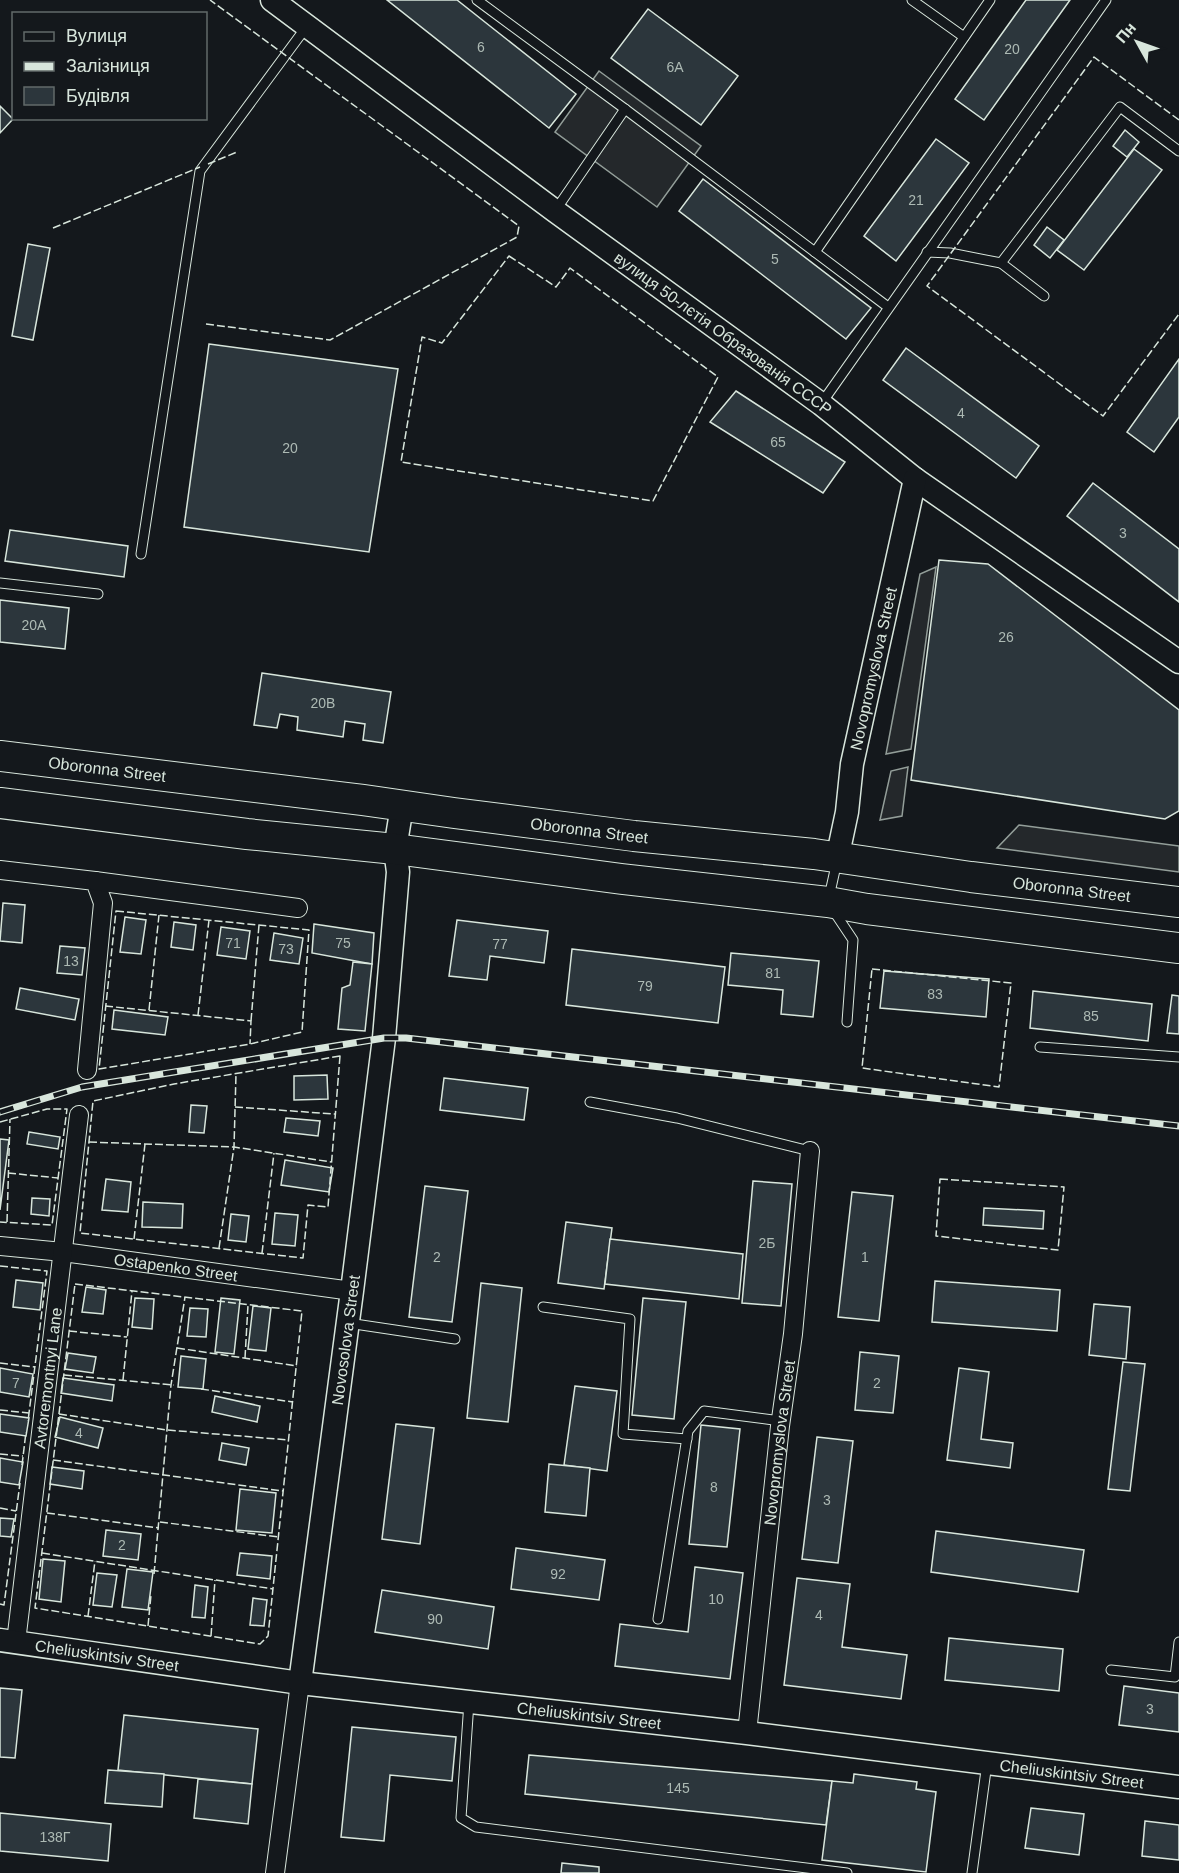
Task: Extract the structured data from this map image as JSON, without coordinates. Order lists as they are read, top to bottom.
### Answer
{
  "streets": {
    "main road": ["Oboronna Street"],
    "street": [
      "вулиця 50-лєтія Образованія СССР",
      "Novopromyslova Street",
      "Ostapenko Street",
      "Novosolova Street",
      "Avtoremontnyi Lane",
      "Cheliuskintsiv Street"
    ]
  },
  "crossings": [
    ["вулиця 50-лєтія Образованія СССР", "Novopromyslova Street"],
    ["Novopromyslova Street", "Oboronna Street"],
    ["Novopromyslova Street", "Cheliuskintsiv Street"],
    ["Oboronna Street", "Novosolova Street"],
    ["Ostapenko Street", "Novosolova Street"],
    ["Ostapenko Street", "Avtoremontnyi Lane"],
    ["Novosolova Street", "Cheliuskintsiv Street"],
    ["Avtoremontnyi Lane", "Cheliuskintsiv Street"]
  ],
  "house_numbers": [
    "6",
    "20",
    "6А",
    "21",
    "5",
    "4",
    "65",
    "20",
    "3",
    "20А",
    "26",
    "20В",
    "71",
    "75",
    "77",
    "73",
    "13",
    "81",
    "79",
    "83",
    "85",
    "2Б",
    "2",
    "1",
    "7",
    "2",
    "4",
    "8",
    "3",
    "2",
    "92",
    "10",
    "4",
    "90",
    "3",
    "145",
    "138Г"
  ],
  "legend": ["Вулиця", "Залізниця", "Будівля"],
  "north": "top left"
}
